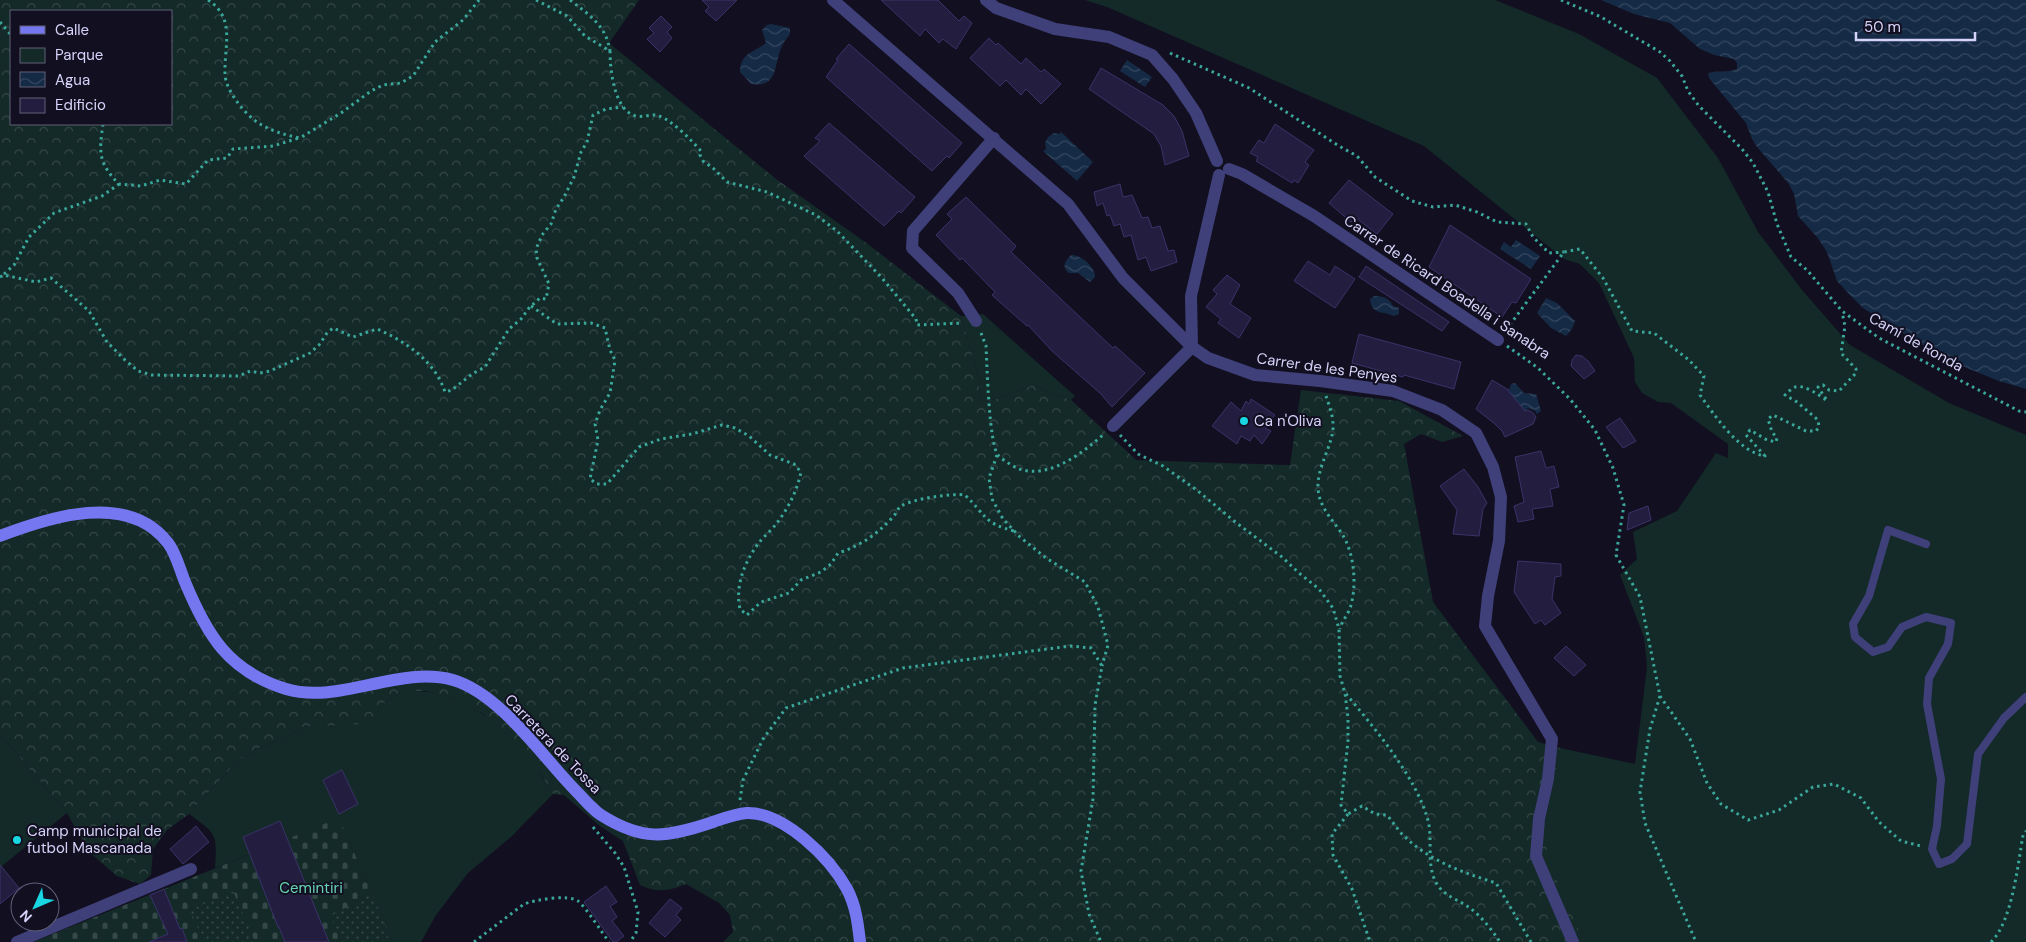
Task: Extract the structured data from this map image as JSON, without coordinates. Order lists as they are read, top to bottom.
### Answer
{
  "streets": {
    "main road": ["Carretera de Tossa"],
    "street": ["Carrer de Ricard Boadella i Sanabra", "Carrer de les Penyes"],
    "path": ["Camí de Ronda"]
  },
  "parks": ["Cemintiri"],
  "places": ["Ca n'Oliva", "Camp municipal de futbol Mascanada"],
  "legend": [
    "Calle",
    "Parque",
    "Agua",
    "Edificio"
  ],
  "scale_bar": "50 m",
  "north": "bottom left"
}
